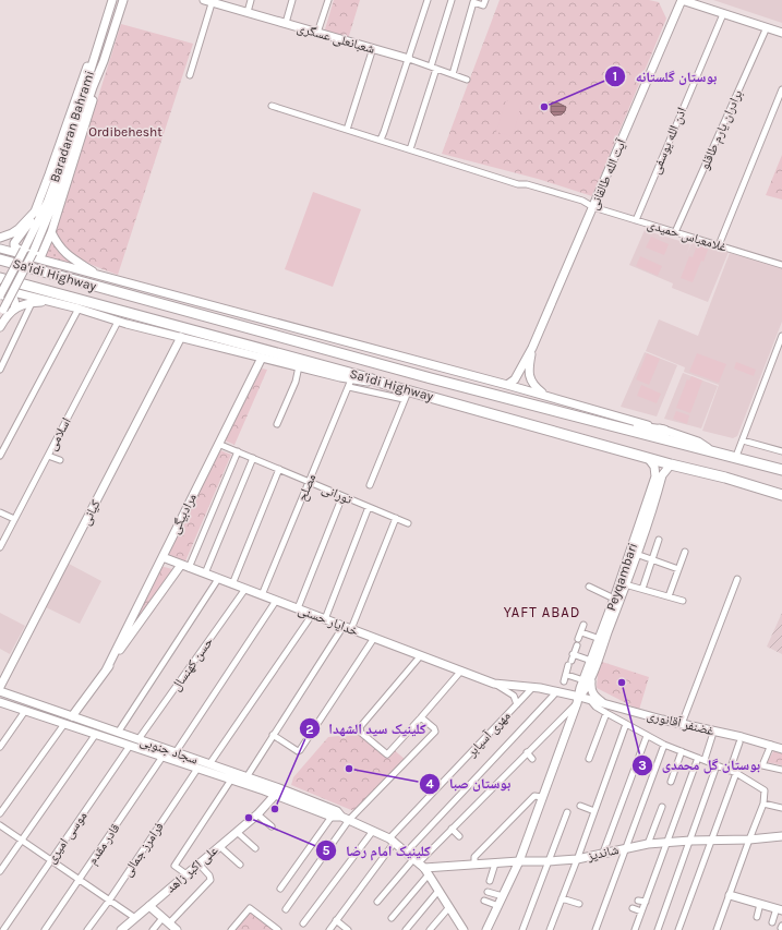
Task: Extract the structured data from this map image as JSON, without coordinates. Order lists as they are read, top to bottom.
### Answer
{
  "streets": {
    "highway": ["Sa'idi Highway"],
    "main road": [
      "شعبانعلی عسگری",
      "Baradaran Bahrami",
      "آیت الله طالقانی",
      "کیانی",
      "مرادبیگی",
      "Peyqambari",
      "خدایار حسنی",
      "غضنفر آقانوری",
      "سجاد جنوبی",
      "شاندیز",
      "علی اکبر زاهد"
    ],
    "street": [
      "برادران یارم طاقلو",
      "اذن الله یوسفی",
      "غلامعباس حمیدی",
      "اسلامی",
      "مصلح",
      "تورانی",
      "حسن کهنسال",
      "مهری آسیابر",
      "موسی امیری",
      "قادر مقدم",
      "فرامرز جمالی"
    ]
  },
  "crossings": [
    ["برادران یارم طاقلو", "غلامعباس حمیدی"],
    ["اذن الله یوسفی", "غلامعباس حمیدی"],
    ["آیت الله طالقانی", "غلامعباس حمیدی"],
    ["آیت الله طالقانی", "Sa'idi Highway"],
    ["مصلح", "تورانی"],
    ["مصلح", "خدایار حسنی"],
    ["تورانی", "مرادبیگی"],
    ["مرادبیگی", "خدایار حسنی"],
    ["مرادبیگی", "سجاد جنوبی"],
    ["Peyqambari", "خدایار حسنی"],
    ["Peyqambari", "غضنفر آقانوری"],
    ["Peyqambari", "شاندیز"],
    ["خدایار حسنی", "حسن کهنسال"],
    ["خدایار حسنی", "غضنفر آقانوری"],
    ["خدایار حسنی", "مهری آسیابر"],
    ["حسن کهنسال", "سجاد جنوبی"],
    ["مهری آسیابر", "سجاد جنوبی"],
    ["سجاد جنوبی", "موسی امیری"],
    ["سجاد جنوبی", "قادر مقدم"],
    ["سجاد جنوبی", "فرامرز جمالی"],
    ["سجاد جنوبی", "شاندیز"],
    ["سجاد جنوبی", "علی اکبر زاهد"]
  ],
  "districts": ["YAFT ABAD"],
  "parks": ["Ordibehesht"],
  "places": [
    "بوستان گلستانه",
    "بوستان گل محمدی",
    "بوستان صبا",
    "کلینیک سید الشهدا",
    "کلینیک امام رضا"
  ]
}
